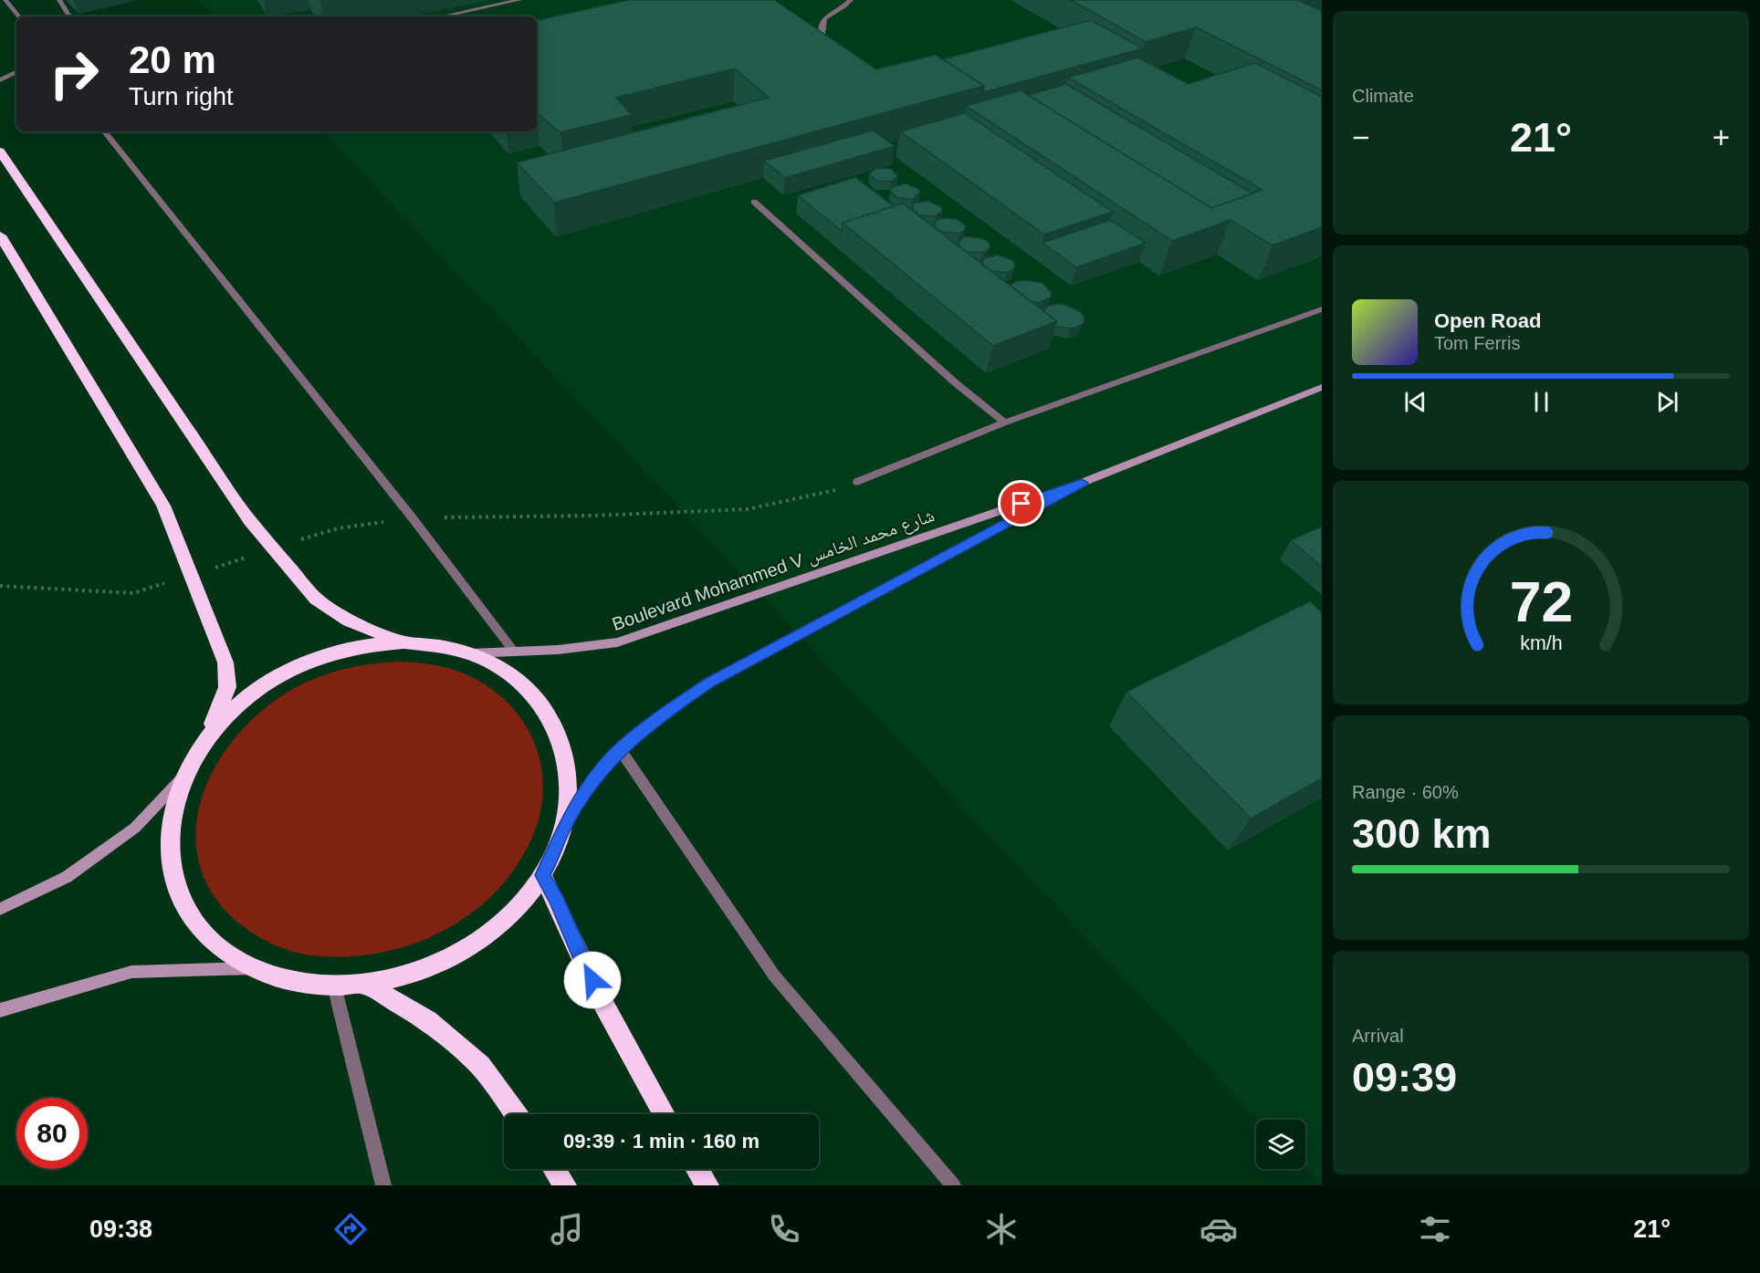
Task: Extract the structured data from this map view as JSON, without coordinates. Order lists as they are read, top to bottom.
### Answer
{
  "streets": {
    "main road": ["Boulevard Mohammed V شارع محمد الخامس"]
  },
  "page": {
    "tile": [
      "Climate",
      ["Range · 60%", "300 km"],
      ["Arrival", "09:39"]
    ],
    "turn": ["20 m", "Turn right"],
    "heat": ["−", "21°", "+"],
    "song": ["Open Road", "Tom Ferris"],
    "limit": "80",
    "trip": "09:39 · 1 min · 160 m",
    "tabs": ["09:38", "21°"],
    "gauge": ["72", "km/h"]
  }
}
